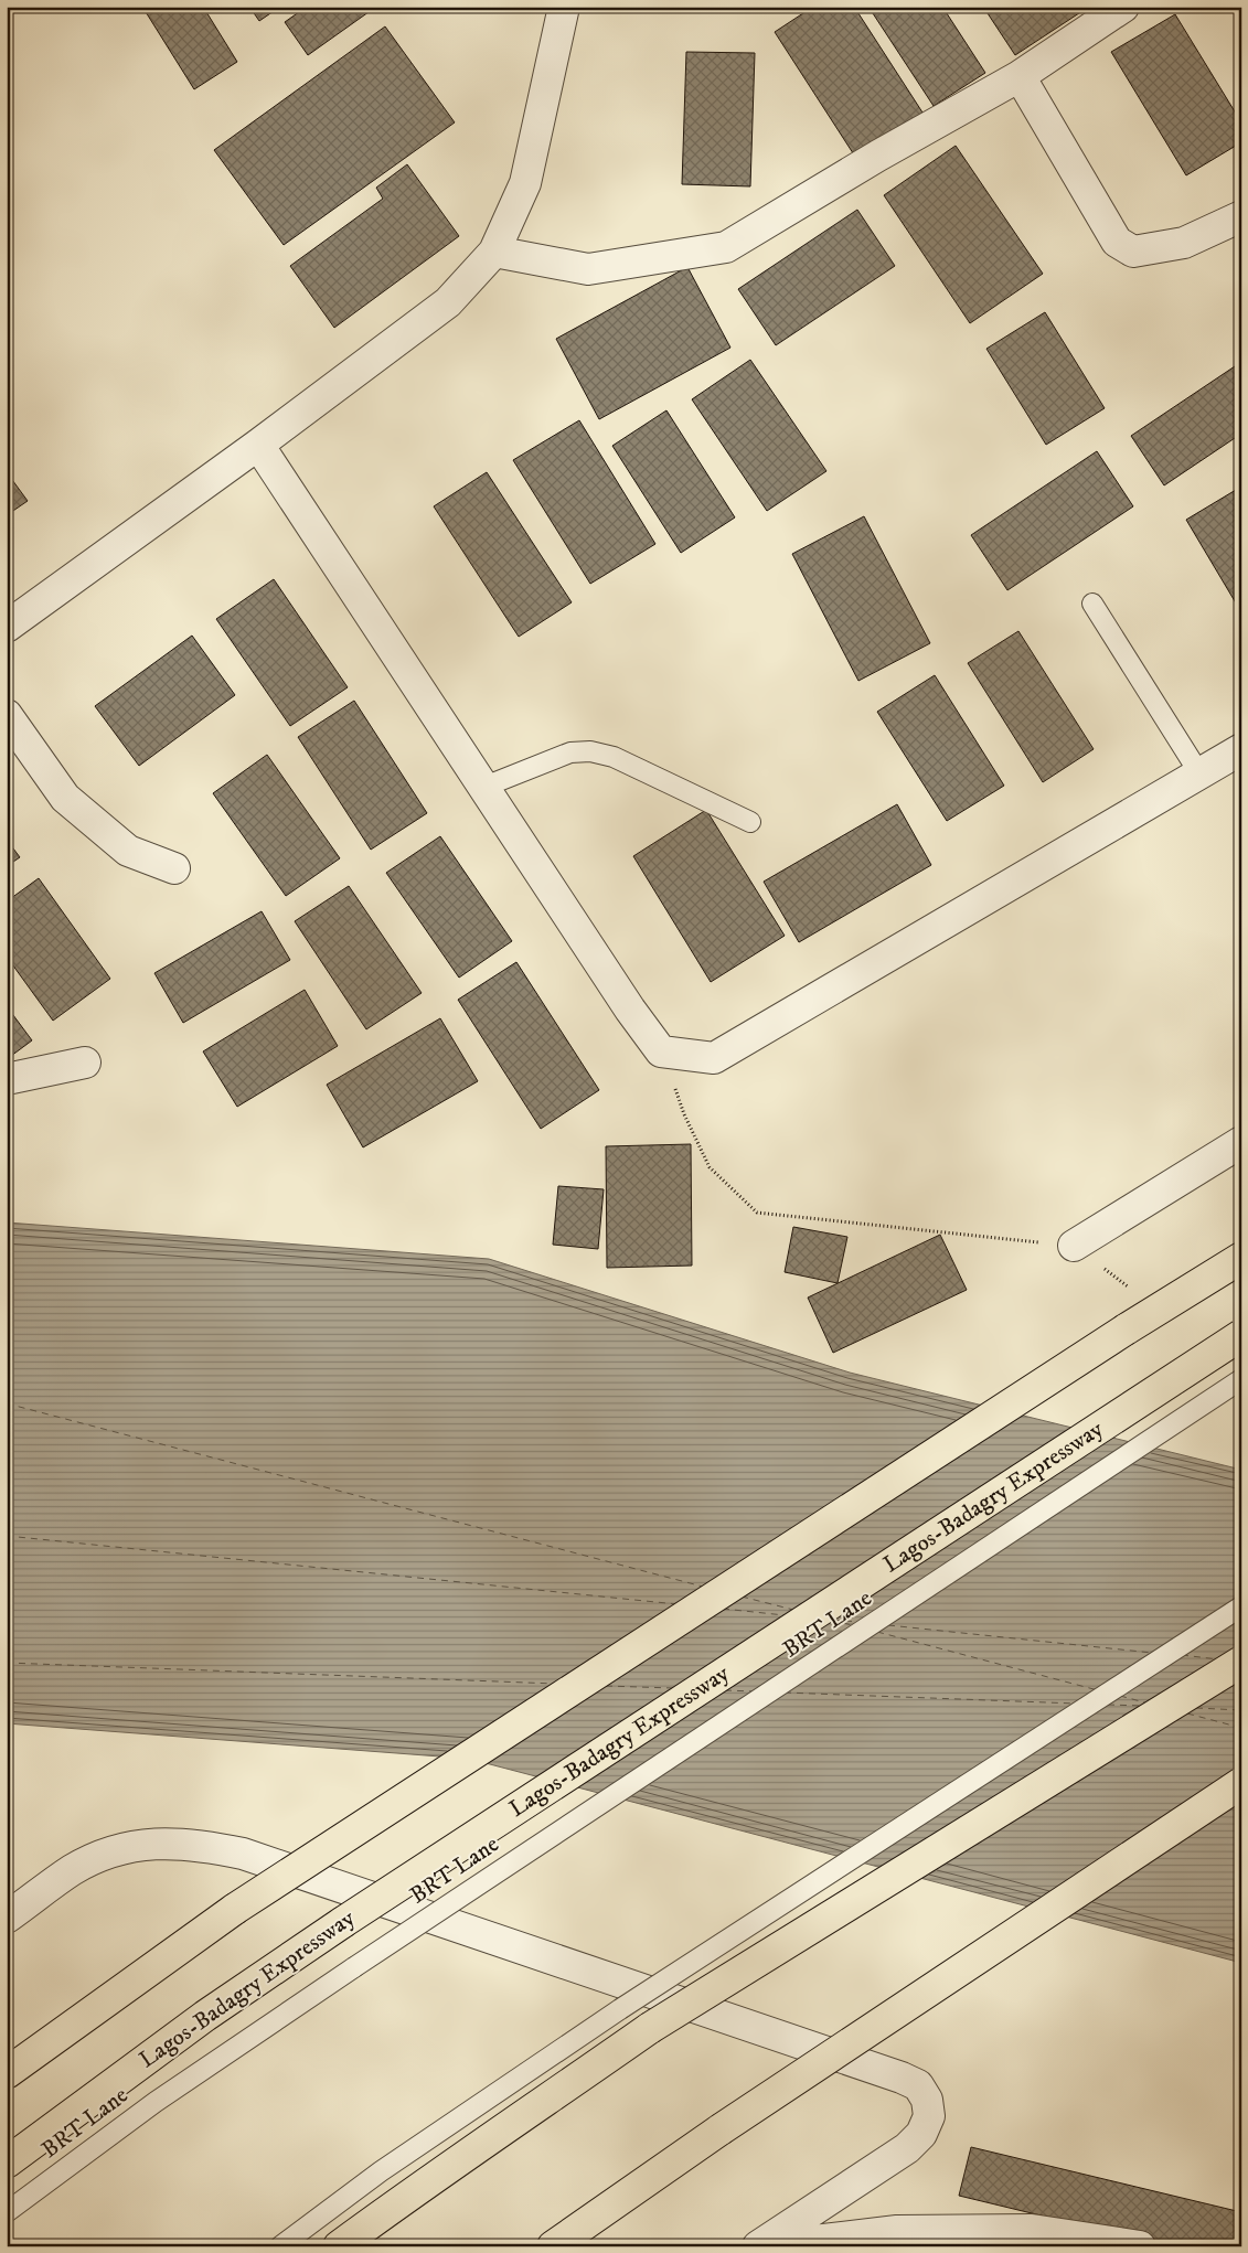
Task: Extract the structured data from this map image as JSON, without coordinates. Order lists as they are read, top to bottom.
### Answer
{
  "streets": {
    "main road": ["Lagos-Badagry Expressway"],
    "lane": ["BRT Lane"]
  }
}
